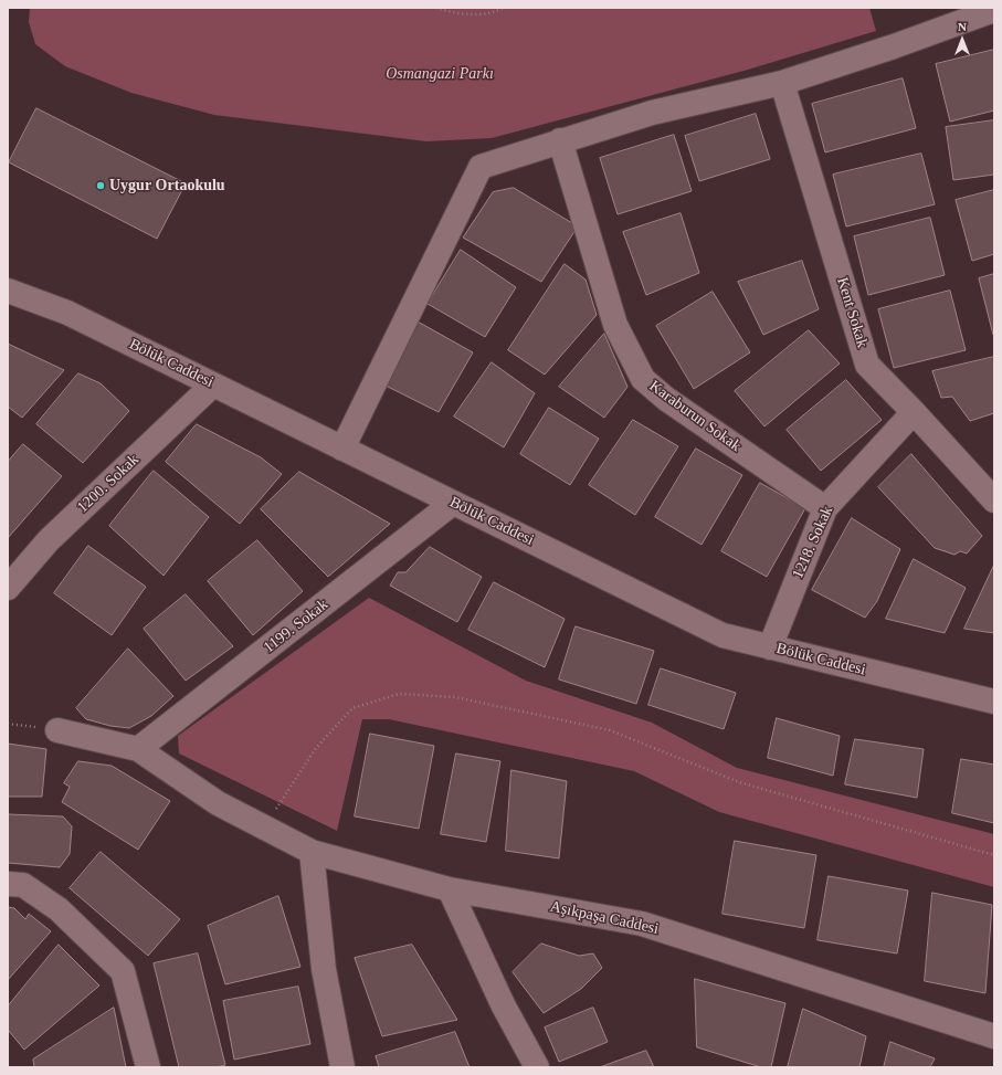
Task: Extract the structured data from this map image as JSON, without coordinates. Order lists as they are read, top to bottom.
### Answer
{
  "streets": {
    "street": [
      "Kent Sokak",
      "Bölük Caddesi",
      "Karaburun Sokak",
      "1200. Sokak",
      "1218. Sokak",
      "1199. Sokak",
      "Aşıkpaşa Caddesi"
    ]
  },
  "crossings": [
    ["Kent Sokak", "1218. Sokak"],
    ["Bölük Caddesi", "1200. Sokak"],
    ["Bölük Caddesi", "1218. Sokak"],
    ["Bölük Caddesi", "1199. Sokak"],
    ["Karaburun Sokak", "1218. Sokak"],
    ["1199. Sokak", "Aşıkpaşa Caddesi"]
  ],
  "parks": ["Osmangazi Parkı"],
  "places": ["Uygur Ortaokulu"],
  "north": "top"
}
